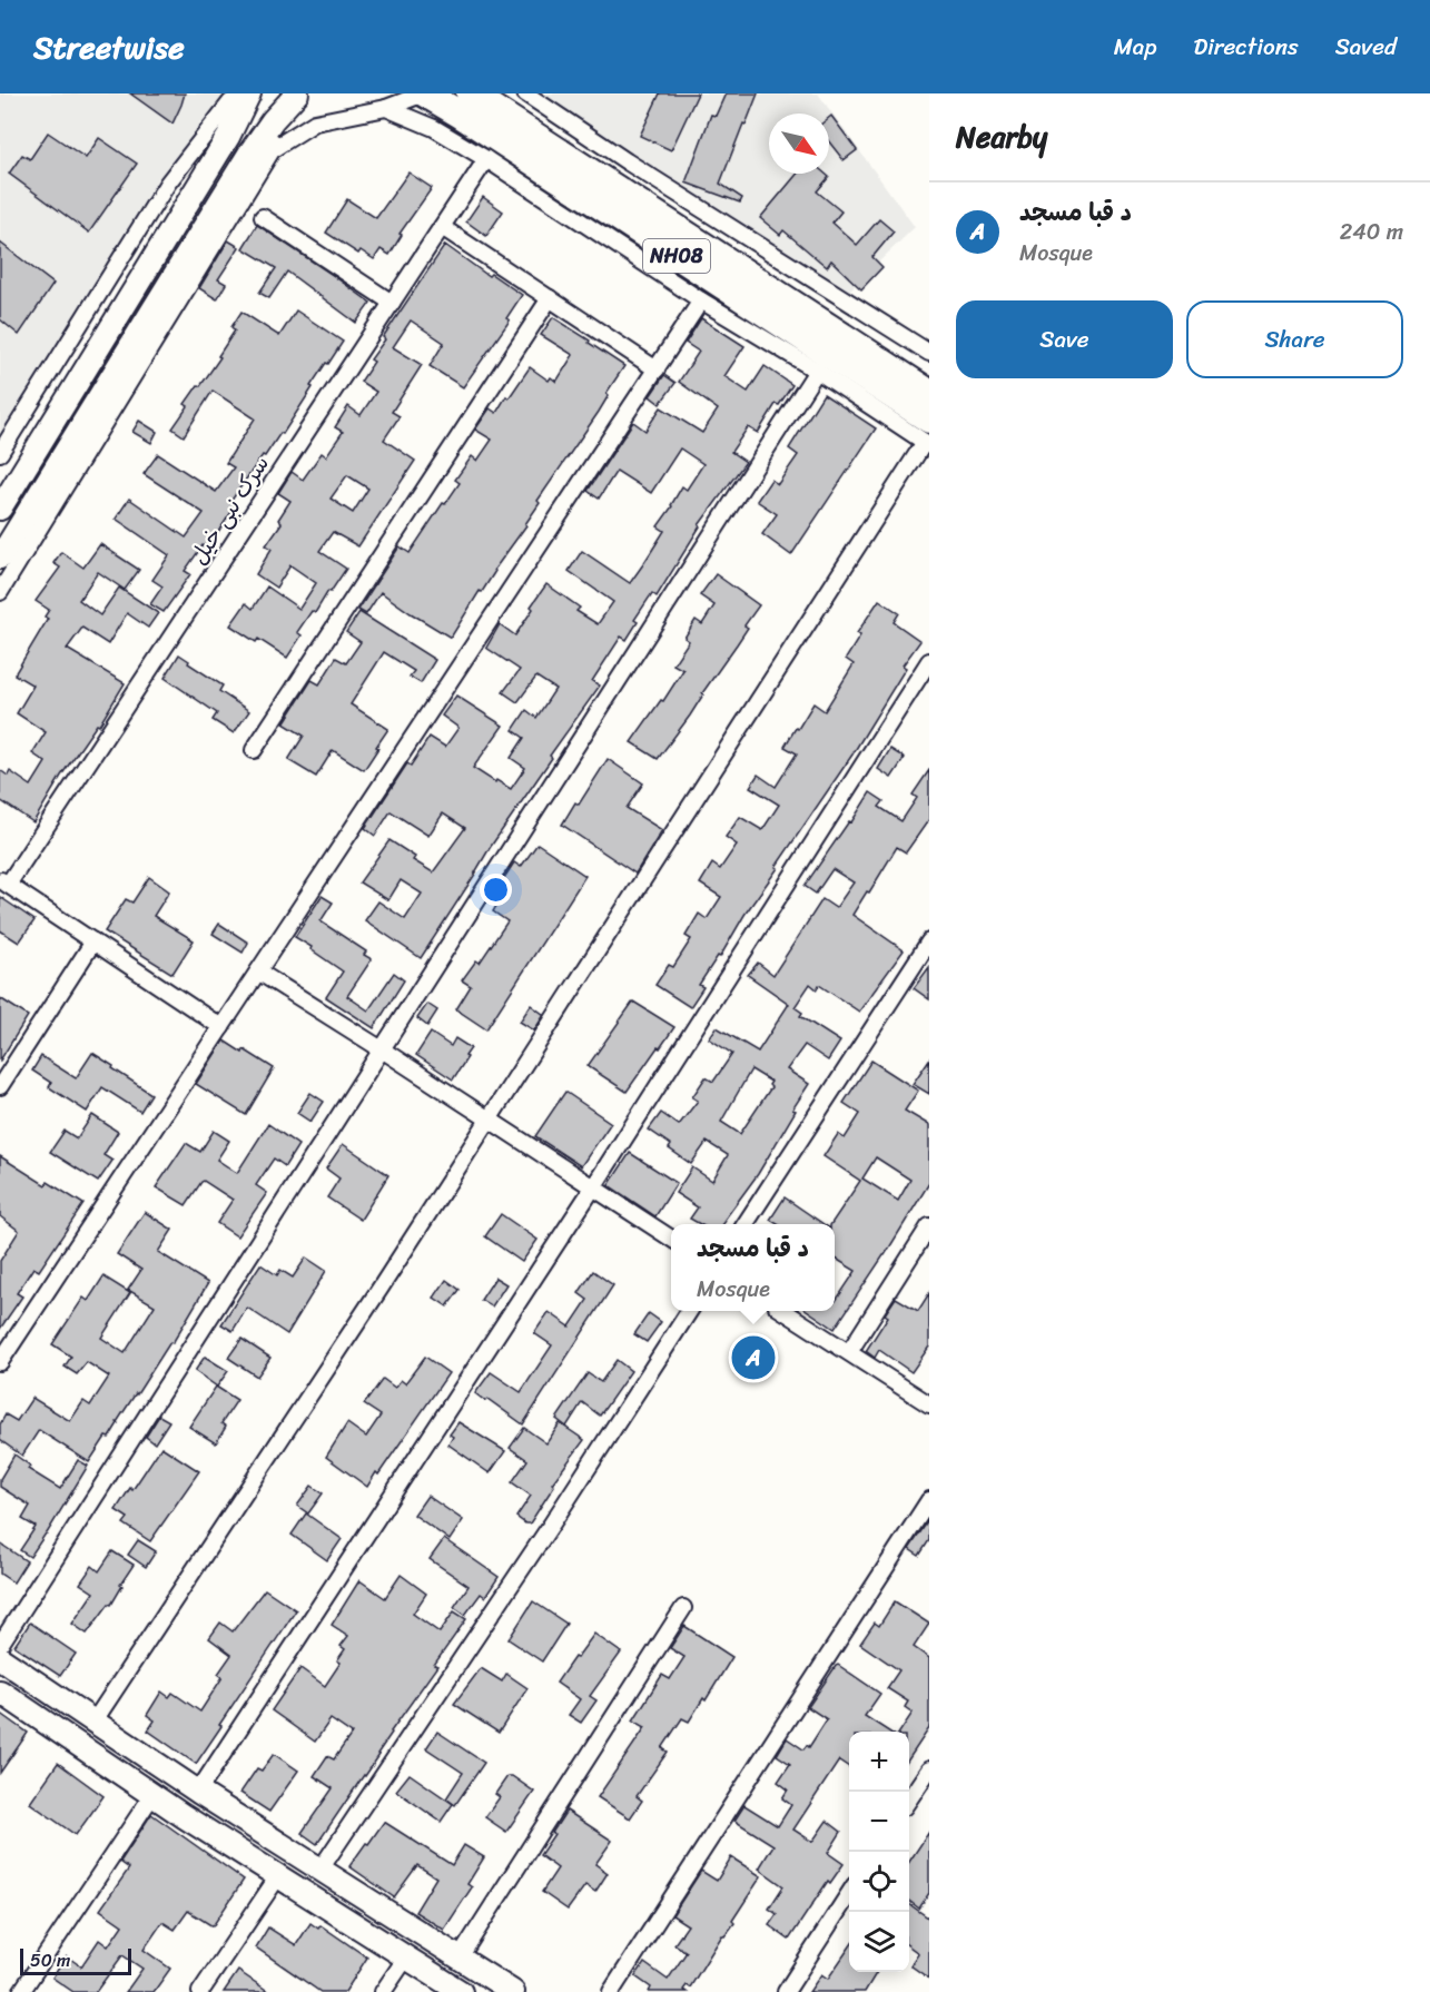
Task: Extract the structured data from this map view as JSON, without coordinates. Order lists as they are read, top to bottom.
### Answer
{
  "streets": {
    "highway": ["NH08"],
    "street": ["سرک نبی خیل"]
  },
  "scale_bar": "50 m",
  "north": "bottom right",
  "page": {
    "header": "Streetwise",
    "nav": ["Map", "Directions", "Saved"],
    "heading": "Nearby",
    "list": [
      {
        "mark": "A",
        "name": "د قبا مسجد",
        "note": "Mosque",
        "value": "240 m"
      }
    ],
    "buttons": ["Save", "Share"],
    "popup": ["د قبا مسجد", "Mosque"],
    "pins": "A",
    "map_buttons": ["+", "−"],
    "scale": "50 m"
  }
}
